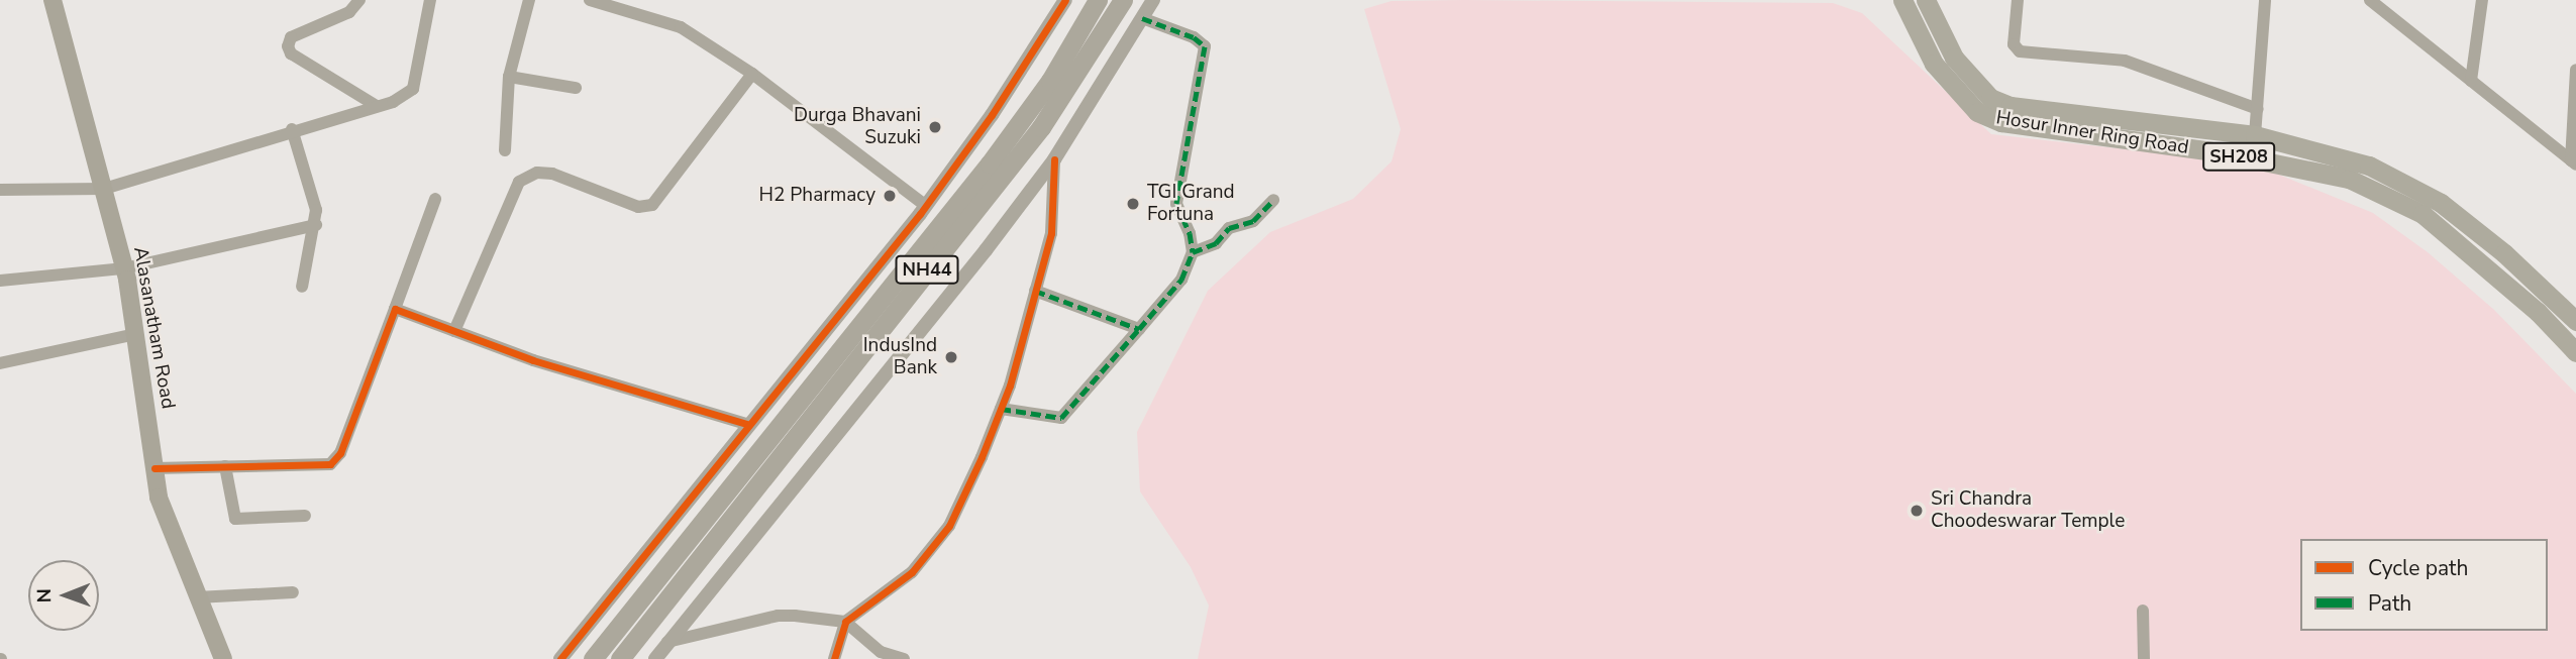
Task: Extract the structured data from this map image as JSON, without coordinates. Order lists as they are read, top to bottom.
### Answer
{
  "streets": {
    "highway": ["NH44"],
    "main road": ["Hosur Inner Ring Road", "SH208", "Alasanatham Road"]
  },
  "places": [
    "Durga Bhavani Suzuki",
    "H2 Pharmacy",
    "TGI Grand Fortuna",
    "IndusInd Bank",
    "Sri Chandra Choodeswarar Temple"
  ],
  "legend": ["Cycle path", "Path"],
  "north": "left"
}
